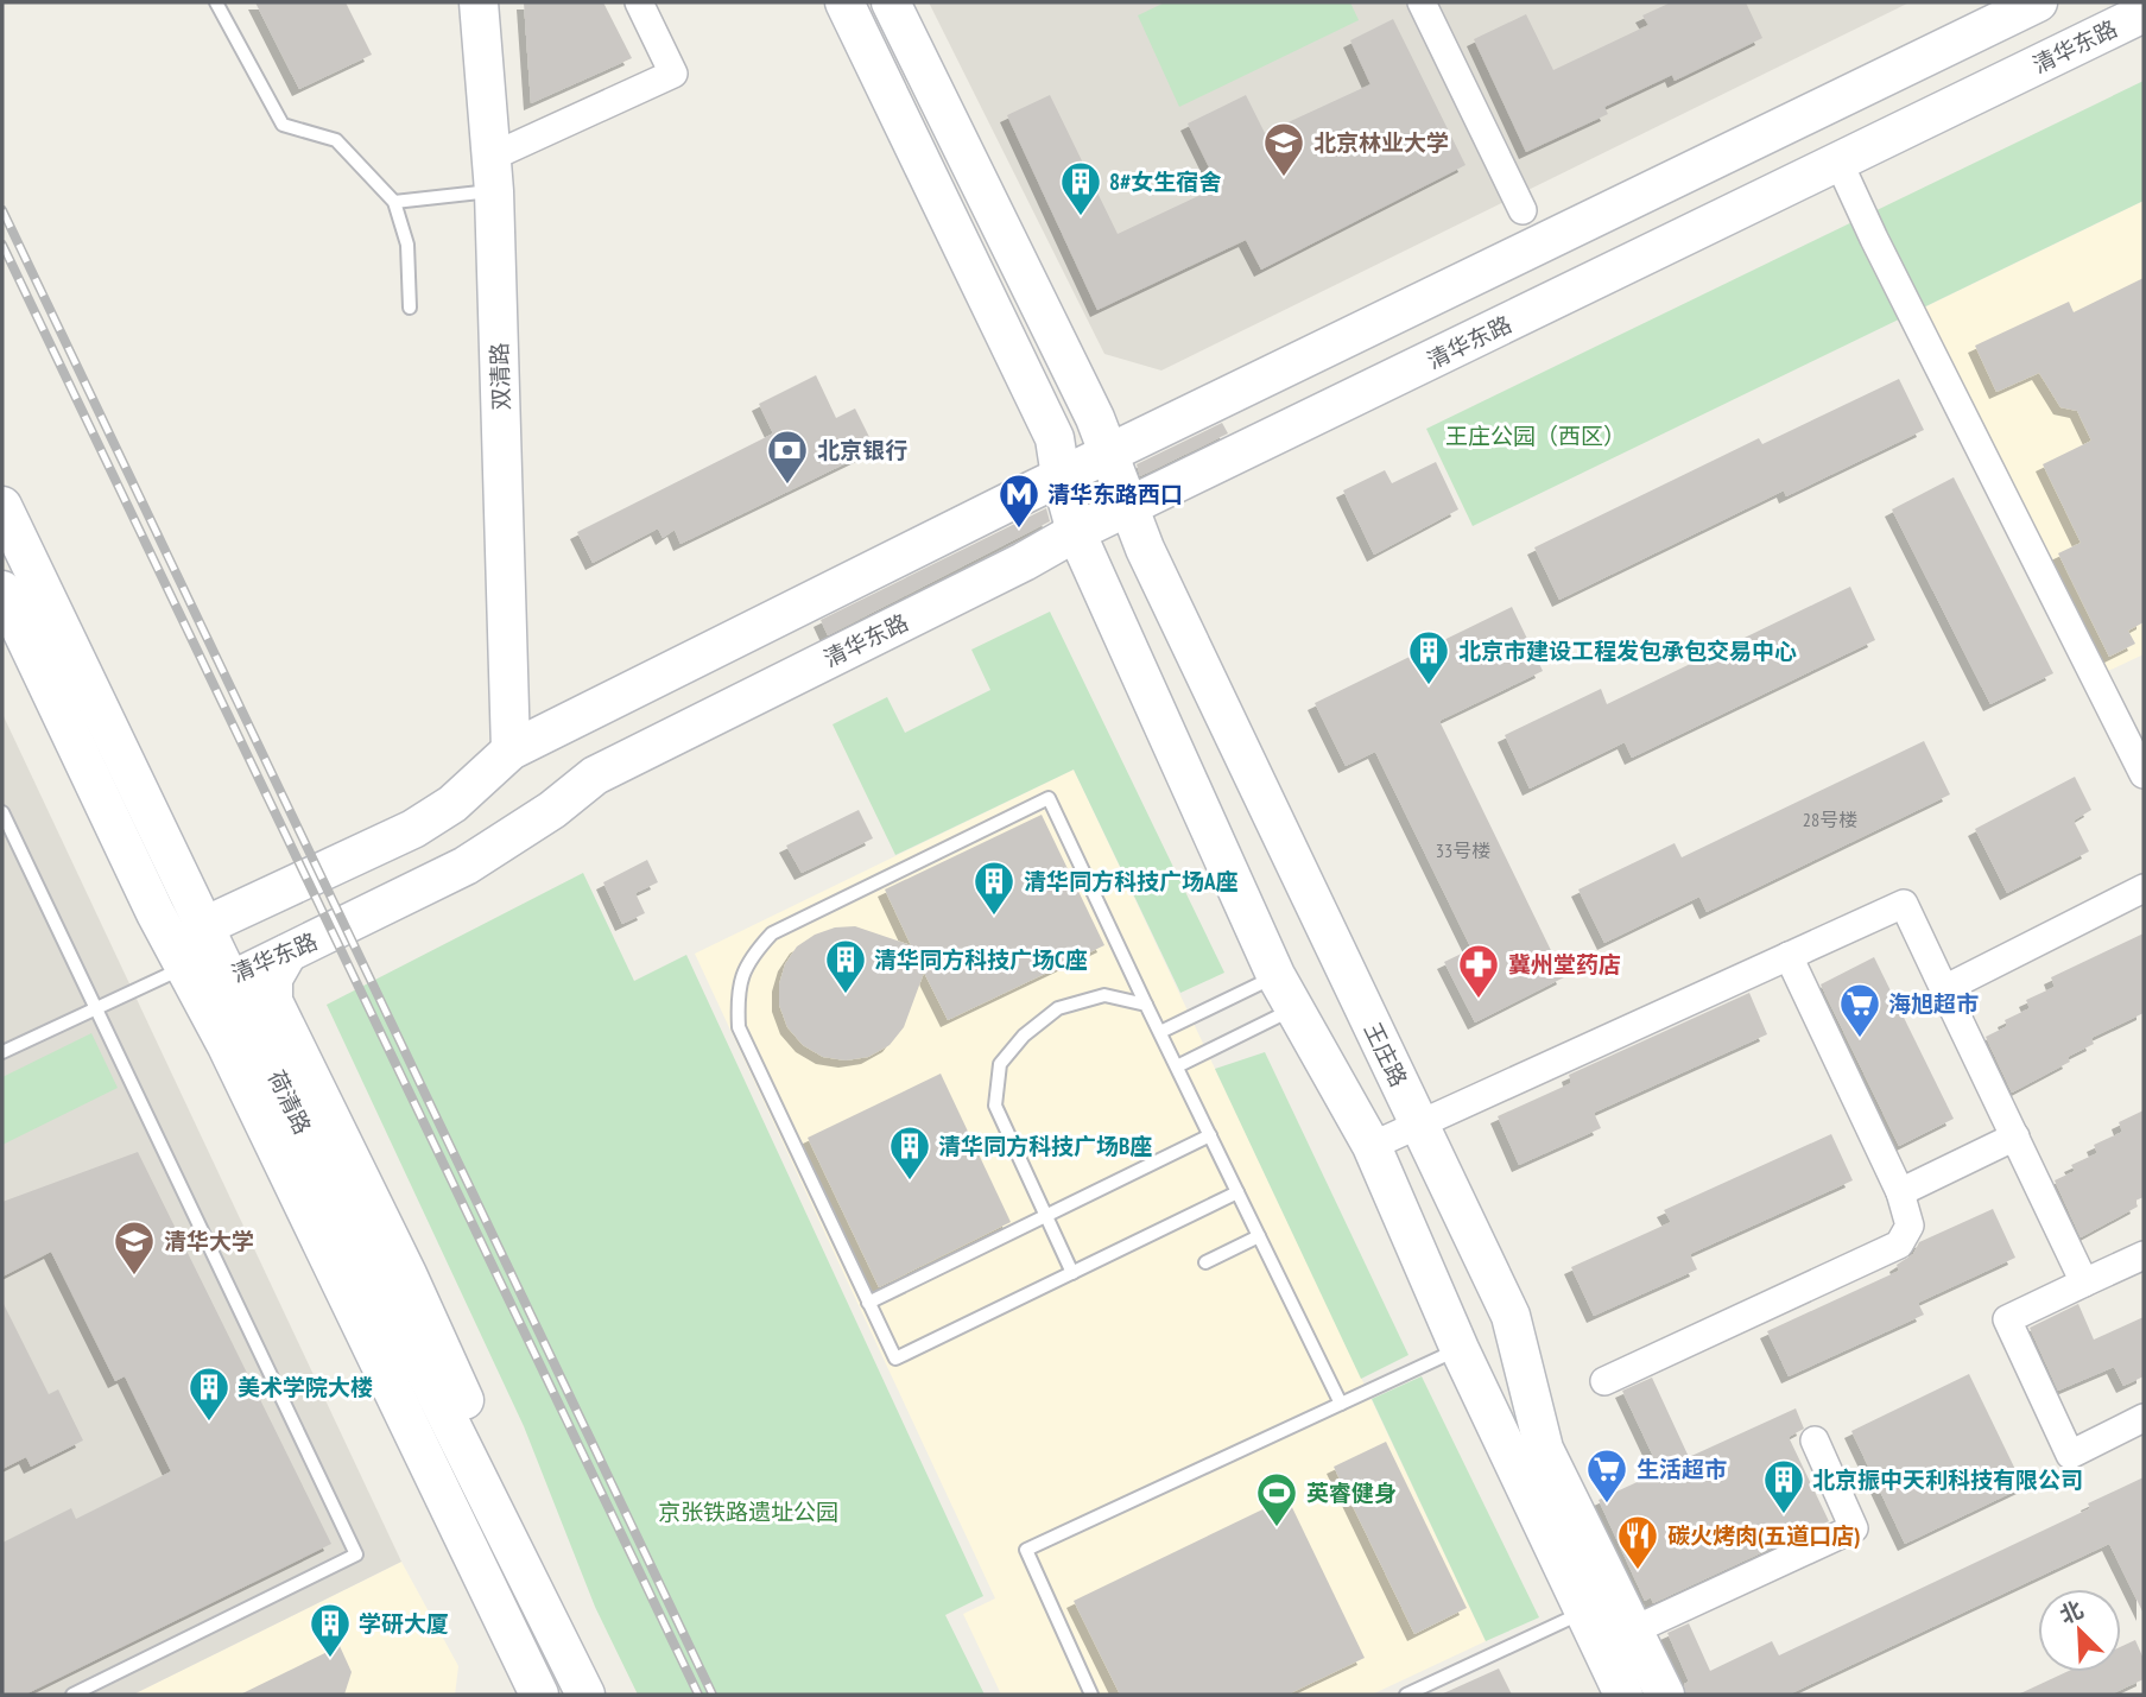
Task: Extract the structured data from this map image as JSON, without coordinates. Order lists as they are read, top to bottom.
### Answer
{
  "streets": {
    "main road": [
      "清华东路",
      "双清路",
      "王庄路",
      "荷清路"
    ]
  },
  "crossings": [
    ["清华东路", "王庄路"],
    ["清华东路", "荷清路"]
  ],
  "parks": ["王庄公园（西区）", "京张铁路遗址公园"],
  "places": {
    "school or university": ["北京林业大学", "清华大学"],
    "building": [
      "8#女生宿舍",
      "北京市建设工程发包承包交易中心",
      "清华同方科技广场A座",
      "清华同方科技广场C座",
      "清华同方科技广场B座",
      "美术学院大楼",
      "北京振中天利科技有限公司",
      "学研大厦"
    ],
    "bank": ["北京银行"],
    "metro station": ["清华东路西口"],
    "pharmacy": ["冀州堂药店"],
    "supermarket": ["海旭超市", "生活超市"],
    "sports": ["英睿健身"],
    "restaurant": ["碳火烤肉(五道口店)"]
  },
  "house_numbers": ["28号楼", "33号楼"],
  "north": "top left"
}
